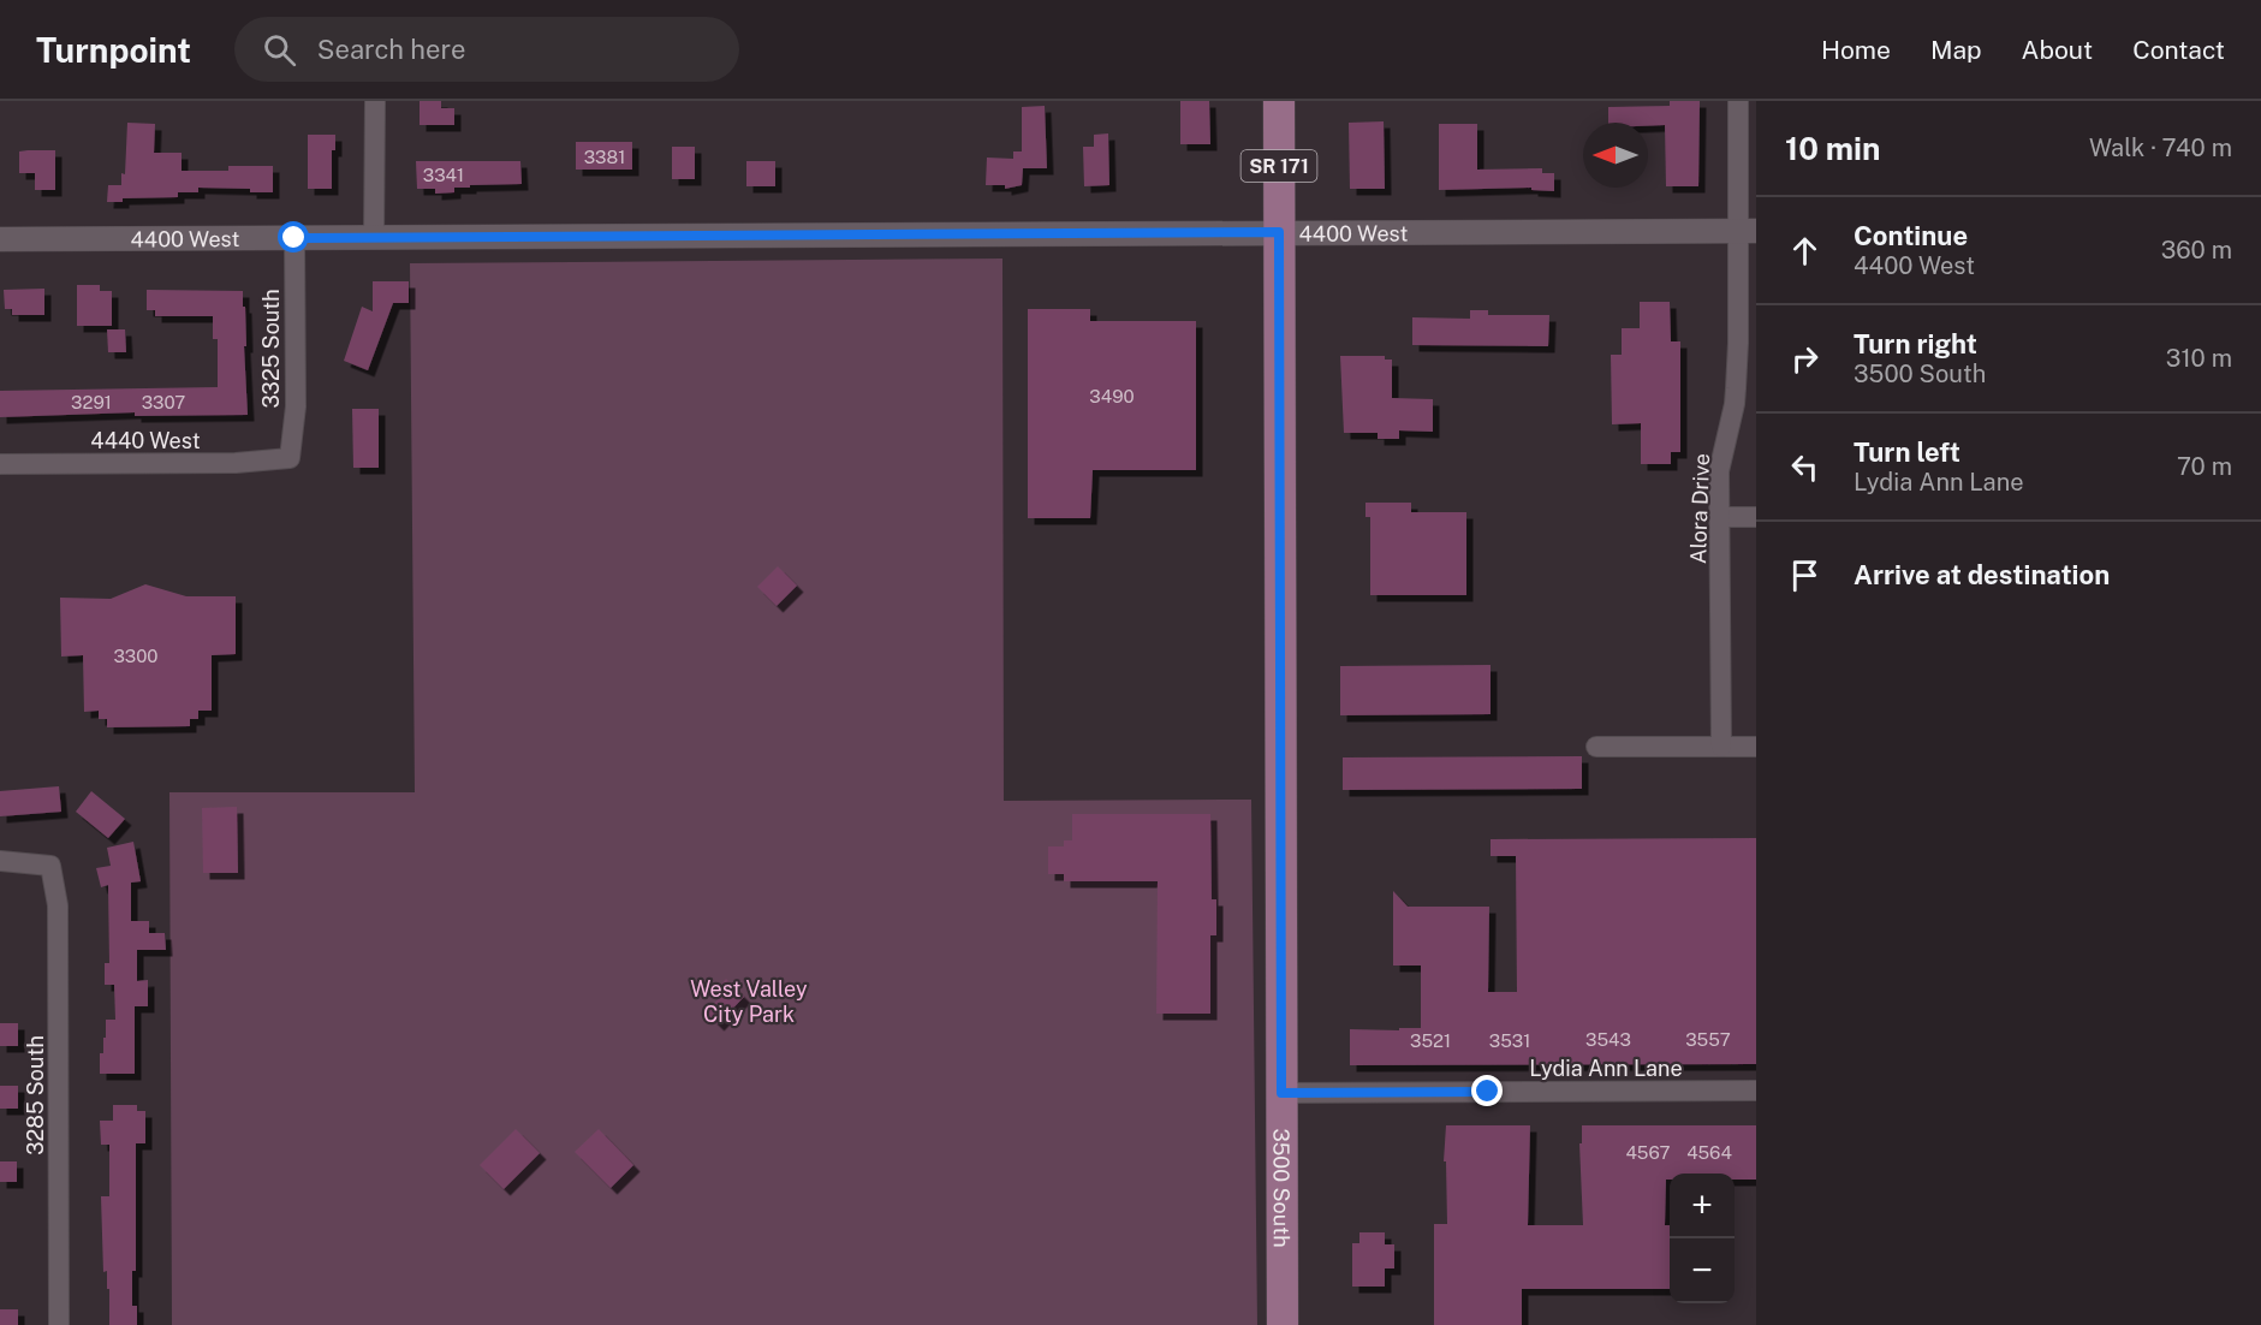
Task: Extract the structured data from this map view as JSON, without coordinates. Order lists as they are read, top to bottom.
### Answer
{
  "streets": {
    "main road": ["SR 171", "3500 South"],
    "street": [
      "4400 West",
      "3325 South",
      "4440 West",
      "Alora Drive",
      "Lydia Ann Lane",
      "3285 South"
    ]
  },
  "crossings": [
    ["4400 West", "3325 South"],
    ["4400 West", "Alora Drive"],
    ["4400 West", "3500 South"],
    ["3325 South", "4440 West"],
    ["Lydia Ann Lane", "3500 South"]
  ],
  "parks": ["West Valley City Park"],
  "house_numbers": [
    "3381",
    "3341",
    "3490",
    "3291",
    "3307",
    "3300",
    "3543",
    "3557",
    "3521",
    "3531",
    "4567",
    "4564"
  ],
  "north": "left",
  "page": {
    "header": "Turnpoint",
    "search": "Search here",
    "nav": [
      "Home",
      "Map",
      "About",
      "Contact"
    ],
    "heading": ["10 min", "Walk · 740 m"],
    "list": [
      ["Continue", "4400 West", "360 m"],
      ["Turn right", "3500 South", "310 m"],
      ["Turn left", "Lydia Ann Lane", "70 m"],
      "Arrive at destination"
    ],
    "map_buttons": ["+", "−"]
  }
}
